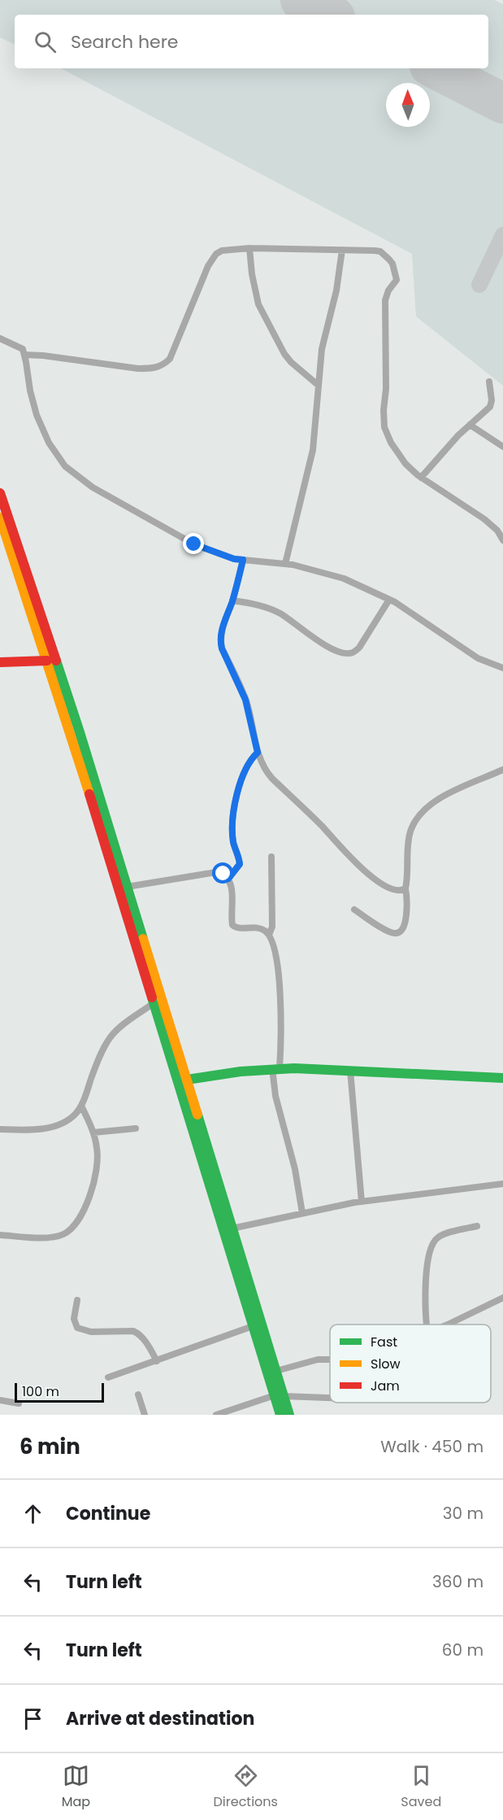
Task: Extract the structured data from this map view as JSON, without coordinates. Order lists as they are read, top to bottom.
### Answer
{
  "legend": ["Fast", "Slow", "Jam"],
  "scale_bar": "100 m",
  "north": "top",
  "page": {
    "search": "Search here",
    "scale": "100 m",
    "heading": ["6 min", "Walk · 450 m"],
    "list": [
      ["Continue", "30 m"],
      ["Turn left", "360 m"],
      ["Turn left", "60 m"],
      "Arrive at destination"
    ],
    "nav": ["Map", "Directions", "Saved"]
  }
}
